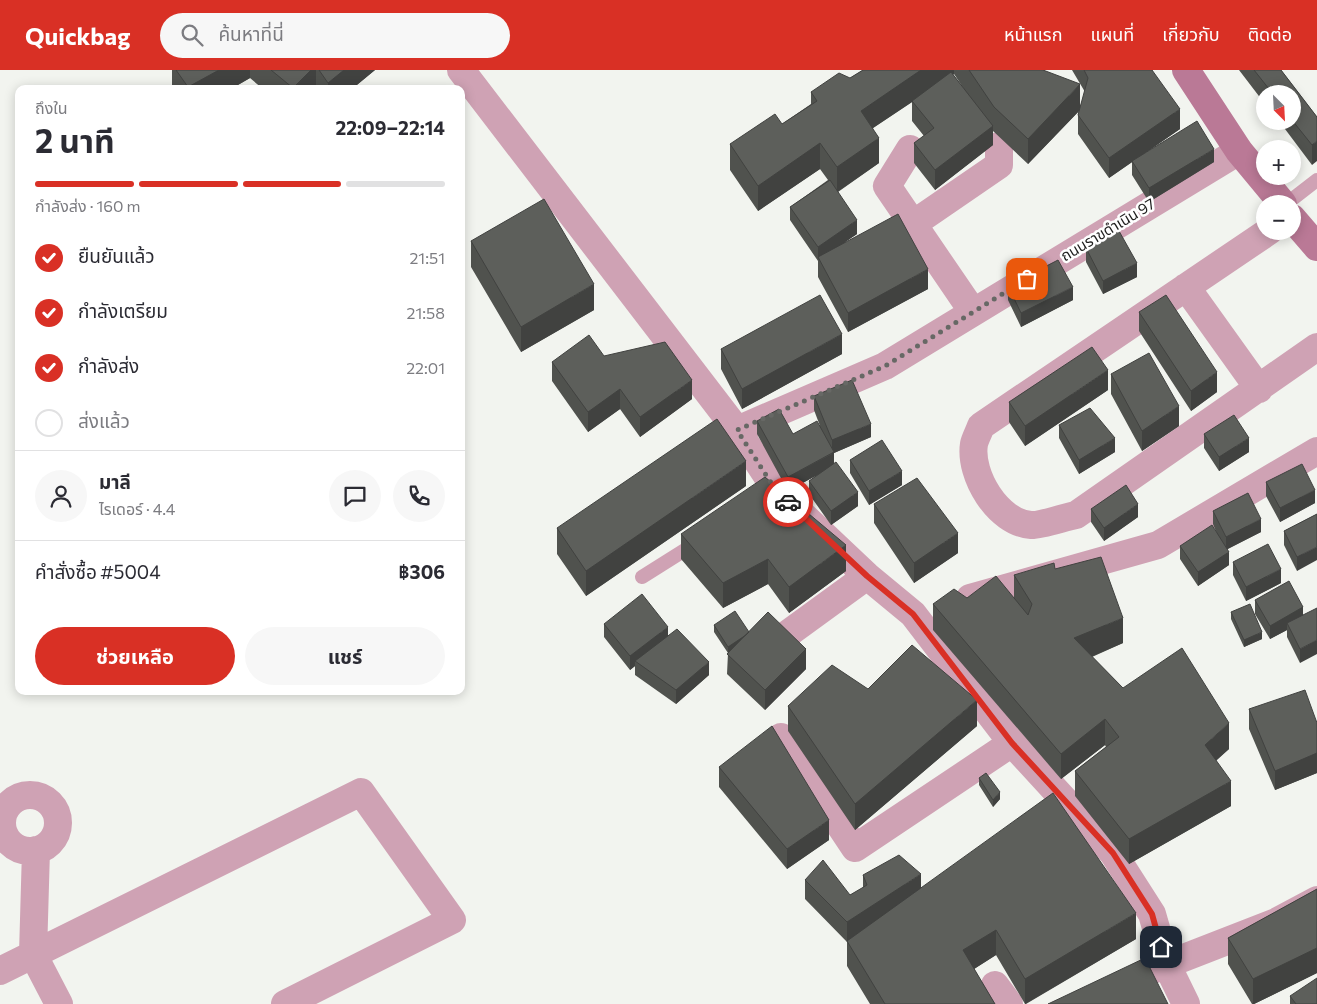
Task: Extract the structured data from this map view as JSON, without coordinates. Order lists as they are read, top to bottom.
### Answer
{
  "streets": {
    "street": ["ถนนราขดำเนิน 97"]
  },
  "north": "bottom right",
  "page": {
    "header": "Quickbag",
    "search": "ค้นหาที่นี่",
    "nav": [
      "หน้าแรก",
      "แผนที่",
      "เกี่ยวกับ",
      "ติดต่อ"
    ],
    "map_buttons": ["+", "−"],
    "heading": ["2 นาที", "ถึงใน", "22:09–22:14"],
    "panel": [
      "มาลี",
      "ไรเดอร์ · 4.4",
      "คำสั่งซื้อ #5004",
      "฿306"
    ],
    "bar": "กำลังส่ง · 160 m",
    "list": [
      ["ยืนยันแล้ว", "21:51"],
      ["กำลังเตรียม", "21:58"],
      ["กำลังส่ง", "22:01"],
      "ส่งแล้ว"
    ],
    "buttons": ["ช่วยเหลือ", "แชร์"]
  }
}
